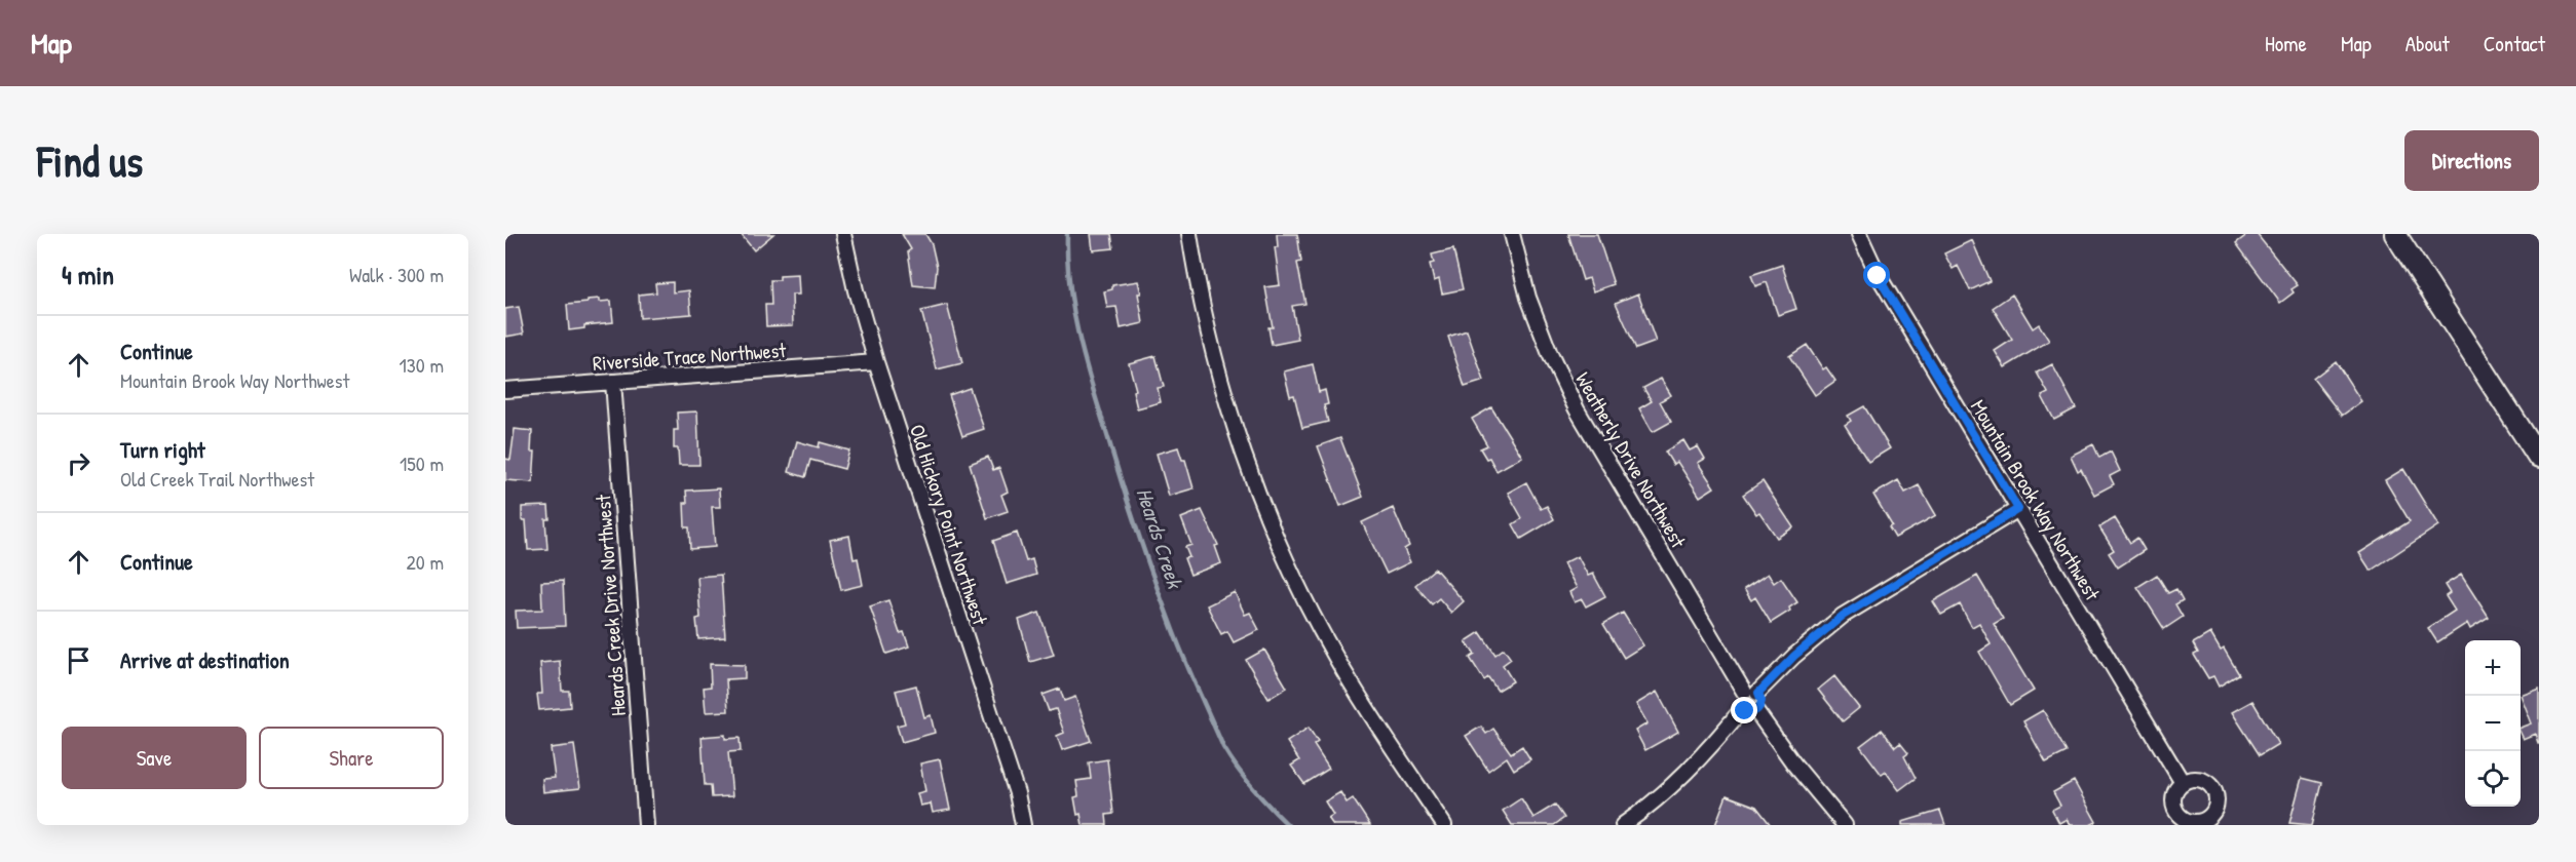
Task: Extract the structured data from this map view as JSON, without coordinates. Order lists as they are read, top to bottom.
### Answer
{
  "streets": {
    "street": [
      "Riverside Trace Northwest",
      "Weatherly Drive Northwest",
      "Mountain Brook Way Northwest",
      "Old Hickory Point Northwest",
      "Heards Creek Drive Northwest"
    ]
  },
  "crossings": [
    ["Riverside Trace Northwest", "Old Hickory Point Northwest"],
    ["Riverside Trace Northwest", "Heards Creek Drive Northwest"]
  ],
  "water": ["Heards Creek"],
  "page": {
    "header": "Map",
    "nav": [
      "Home",
      "Map",
      "About",
      "Contact"
    ],
    "buttons": [
      "Directions",
      ["Save", "Share"]
    ],
    "title": "Find us",
    "heading": ["4 min", "Walk · 300 m"],
    "list": [
      ["Continue", "Mountain Brook Way Northwest", "130 m"],
      ["Turn right", "Old Creek Trail Northwest", "150 m"],
      ["Continue", "20 m"],
      "Arrive at destination"
    ],
    "map_buttons": ["+", "−"]
  }
}
